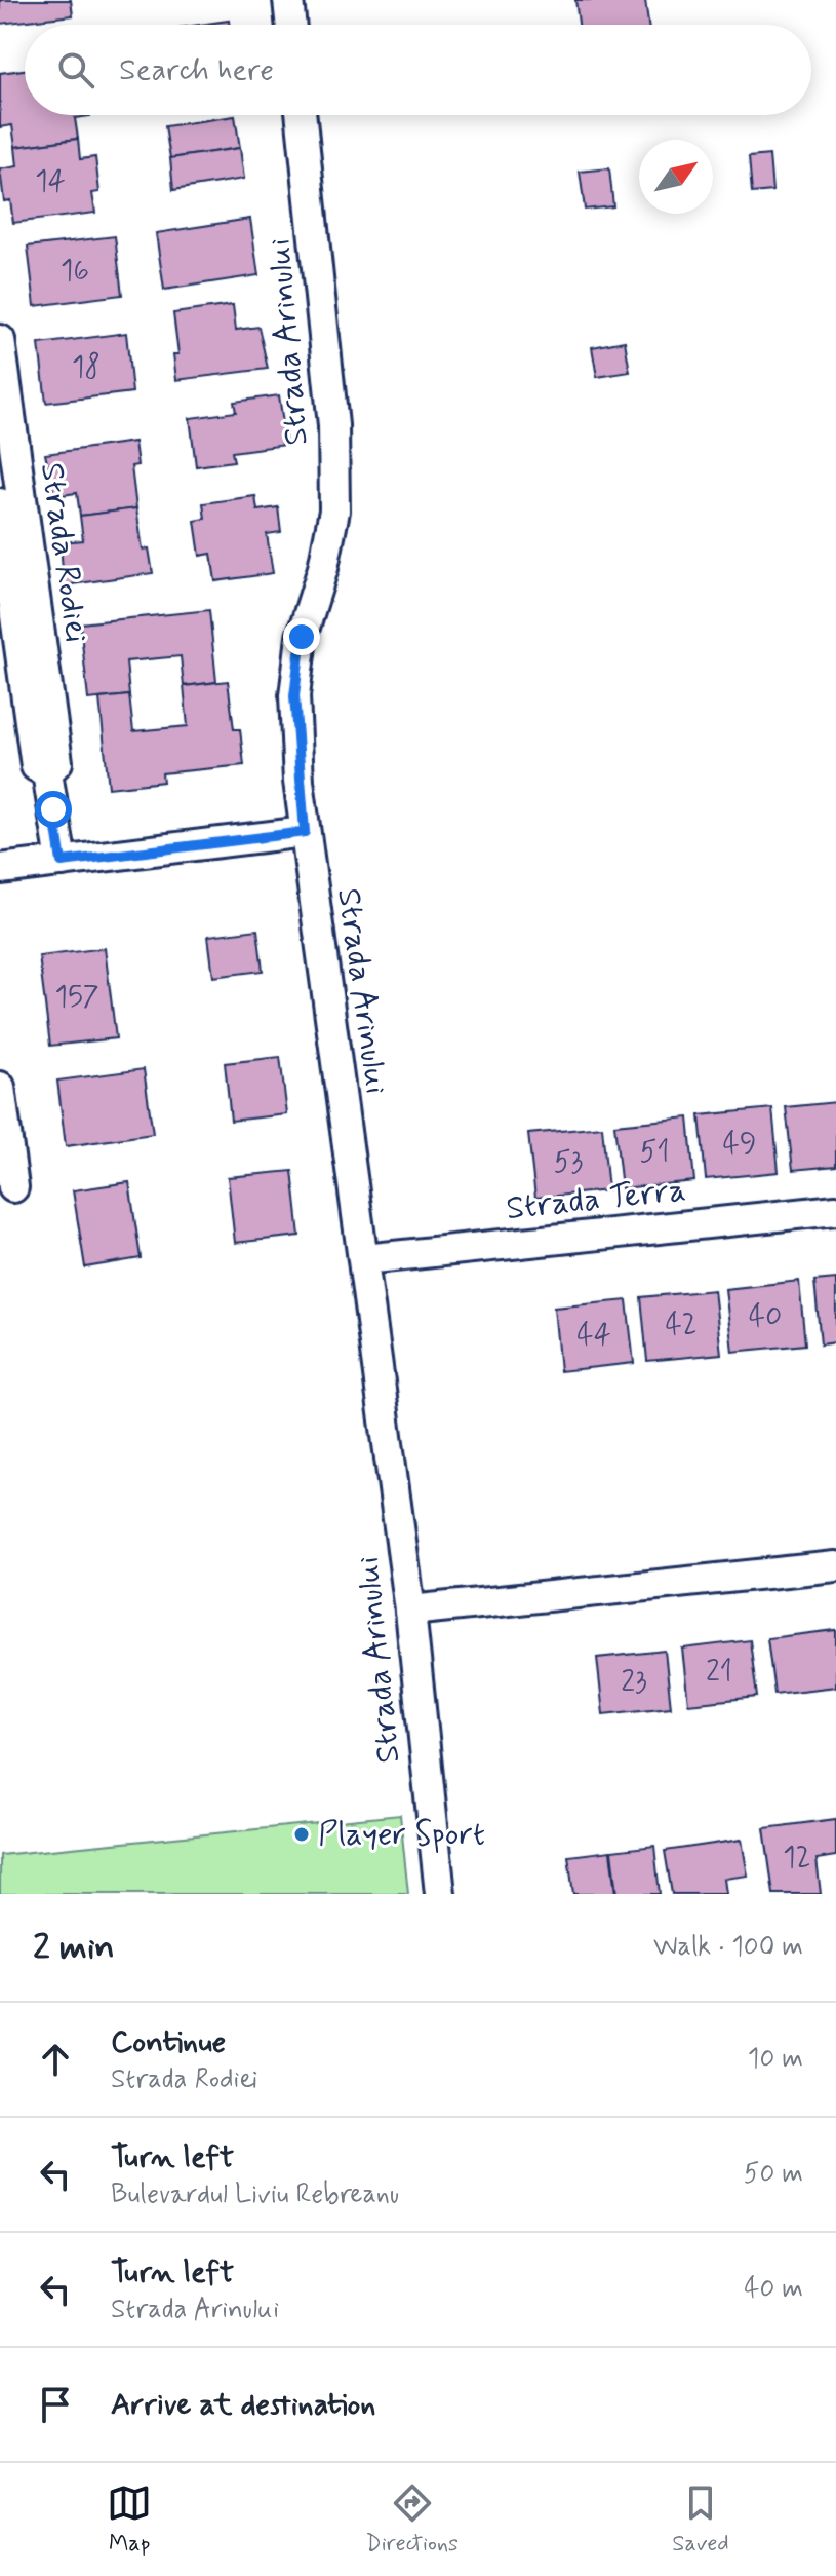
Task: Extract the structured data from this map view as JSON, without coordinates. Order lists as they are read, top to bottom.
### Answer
{
  "streets": {
    "street": ["Strada Arinului", "Strada Rodiei", "Strada Terra"]
  },
  "crossings": [
    ["Strada Arinului", "Strada Terra"]
  ],
  "places": ["Player Sport"],
  "house_numbers": [
    "14",
    "16",
    "18",
    "157",
    "49",
    "51",
    "53",
    "40",
    "42",
    "44",
    "21",
    "23",
    "12"
  ],
  "north": "top right",
  "page": {
    "search": "Search here",
    "heading": ["2 min", "Walk · 100 m"],
    "list": [
      ["Continue", "Strada Rodiei", "10 m"],
      ["Turn left", "Bulevardul Liviu Rebreanu", "50 m"],
      ["Turn left", "Strada Arinului", "40 m"],
      "Arrive at destination"
    ],
    "nav": ["Map", "Directions", "Saved"]
  }
}
